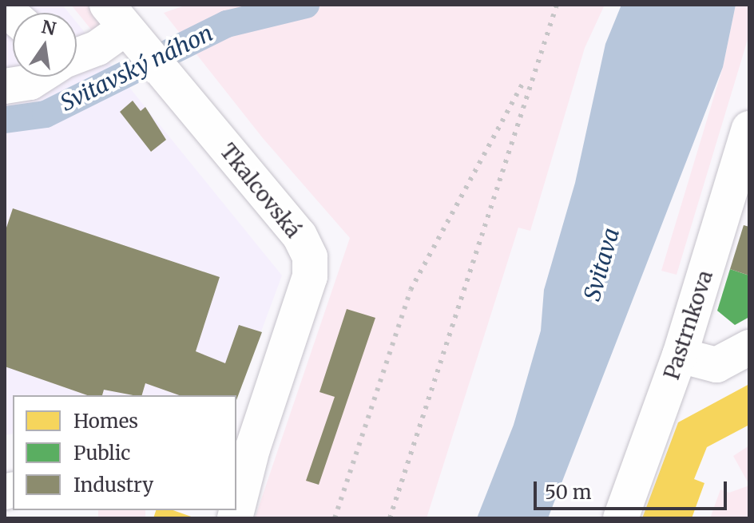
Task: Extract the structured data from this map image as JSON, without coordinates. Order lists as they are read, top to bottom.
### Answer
{
  "streets": {
    "street": ["Tkalcovská", "Pastrnkova"]
  },
  "water": ["Svitavský náhon", "Svitava"],
  "legend": ["Homes", "Public", "Industry"],
  "scale_bar": "50 m",
  "north": "top"
}
